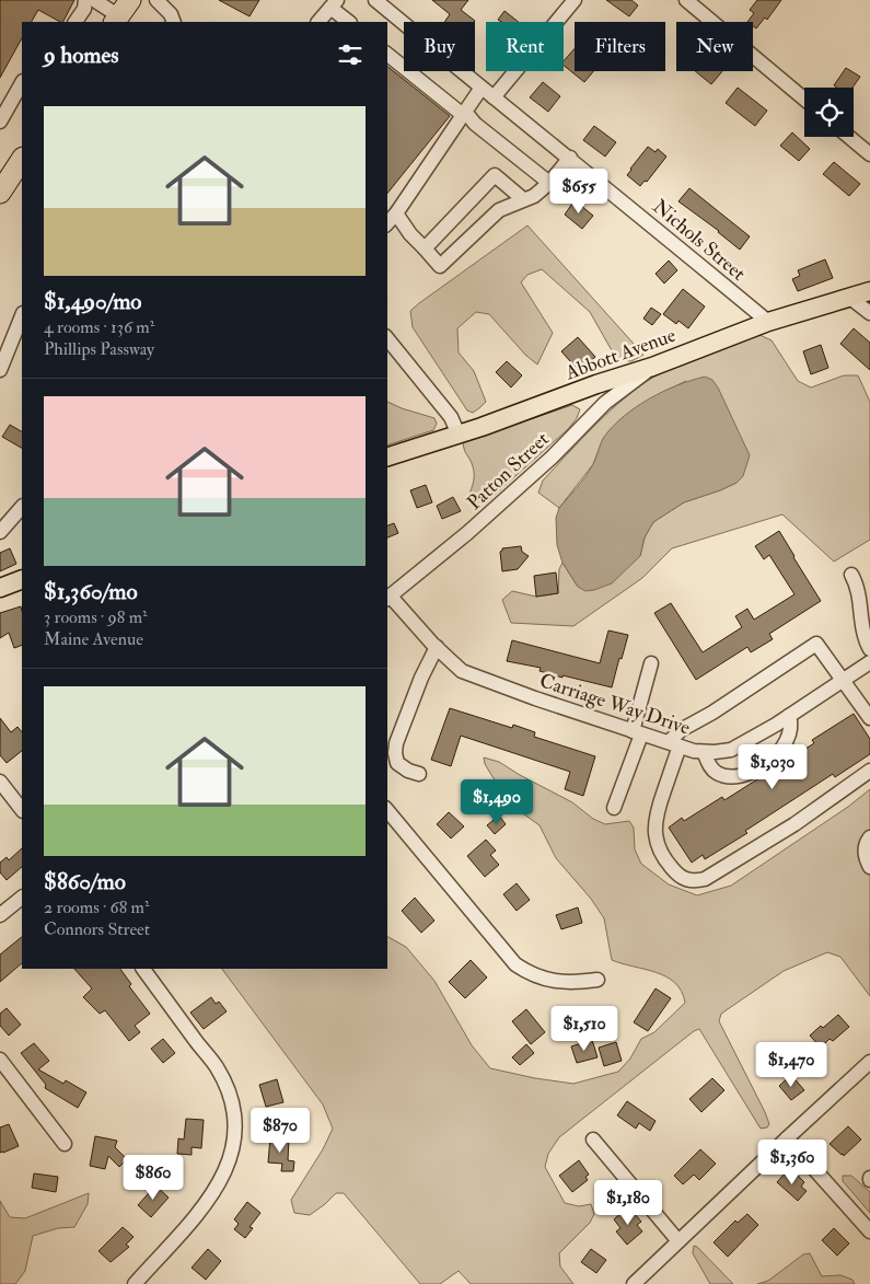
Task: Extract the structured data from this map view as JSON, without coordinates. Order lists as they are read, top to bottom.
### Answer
{
  "streets": {
    "main road": ["Abbott Avenue"],
    "street": ["Nichols Street", "Patton Street", "Carriage Way Drive"]
  },
  "crossings": [
    ["Nichols Street", "Abbott Avenue"],
    ["Abbott Avenue", "Patton Street"],
    ["Patton Street", "Carriage Way Drive"]
  ],
  "page": {
    "chip": [
      "Buy",
      "Rent",
      "Filters",
      "New"
    ],
    "heading": "9 homes",
    "list": [
      {
        "name": "$1,490/mo",
        "note": "4 rooms · 136 m² · Phillips Passway"
      },
      {
        "name": "$1,360/mo",
        "note": "3 rooms · 98 m² · Maine Avenue"
      },
      {
        "name": "$860/mo",
        "note": "2 rooms · 68 m² · Connors Street"
      }
    ],
    "price": [
      "$655",
      "$1,030",
      "$1,490",
      "$1,510",
      "$1,470",
      "$870",
      "$1,360",
      "$860",
      "$1,180"
    ]
  }
}
